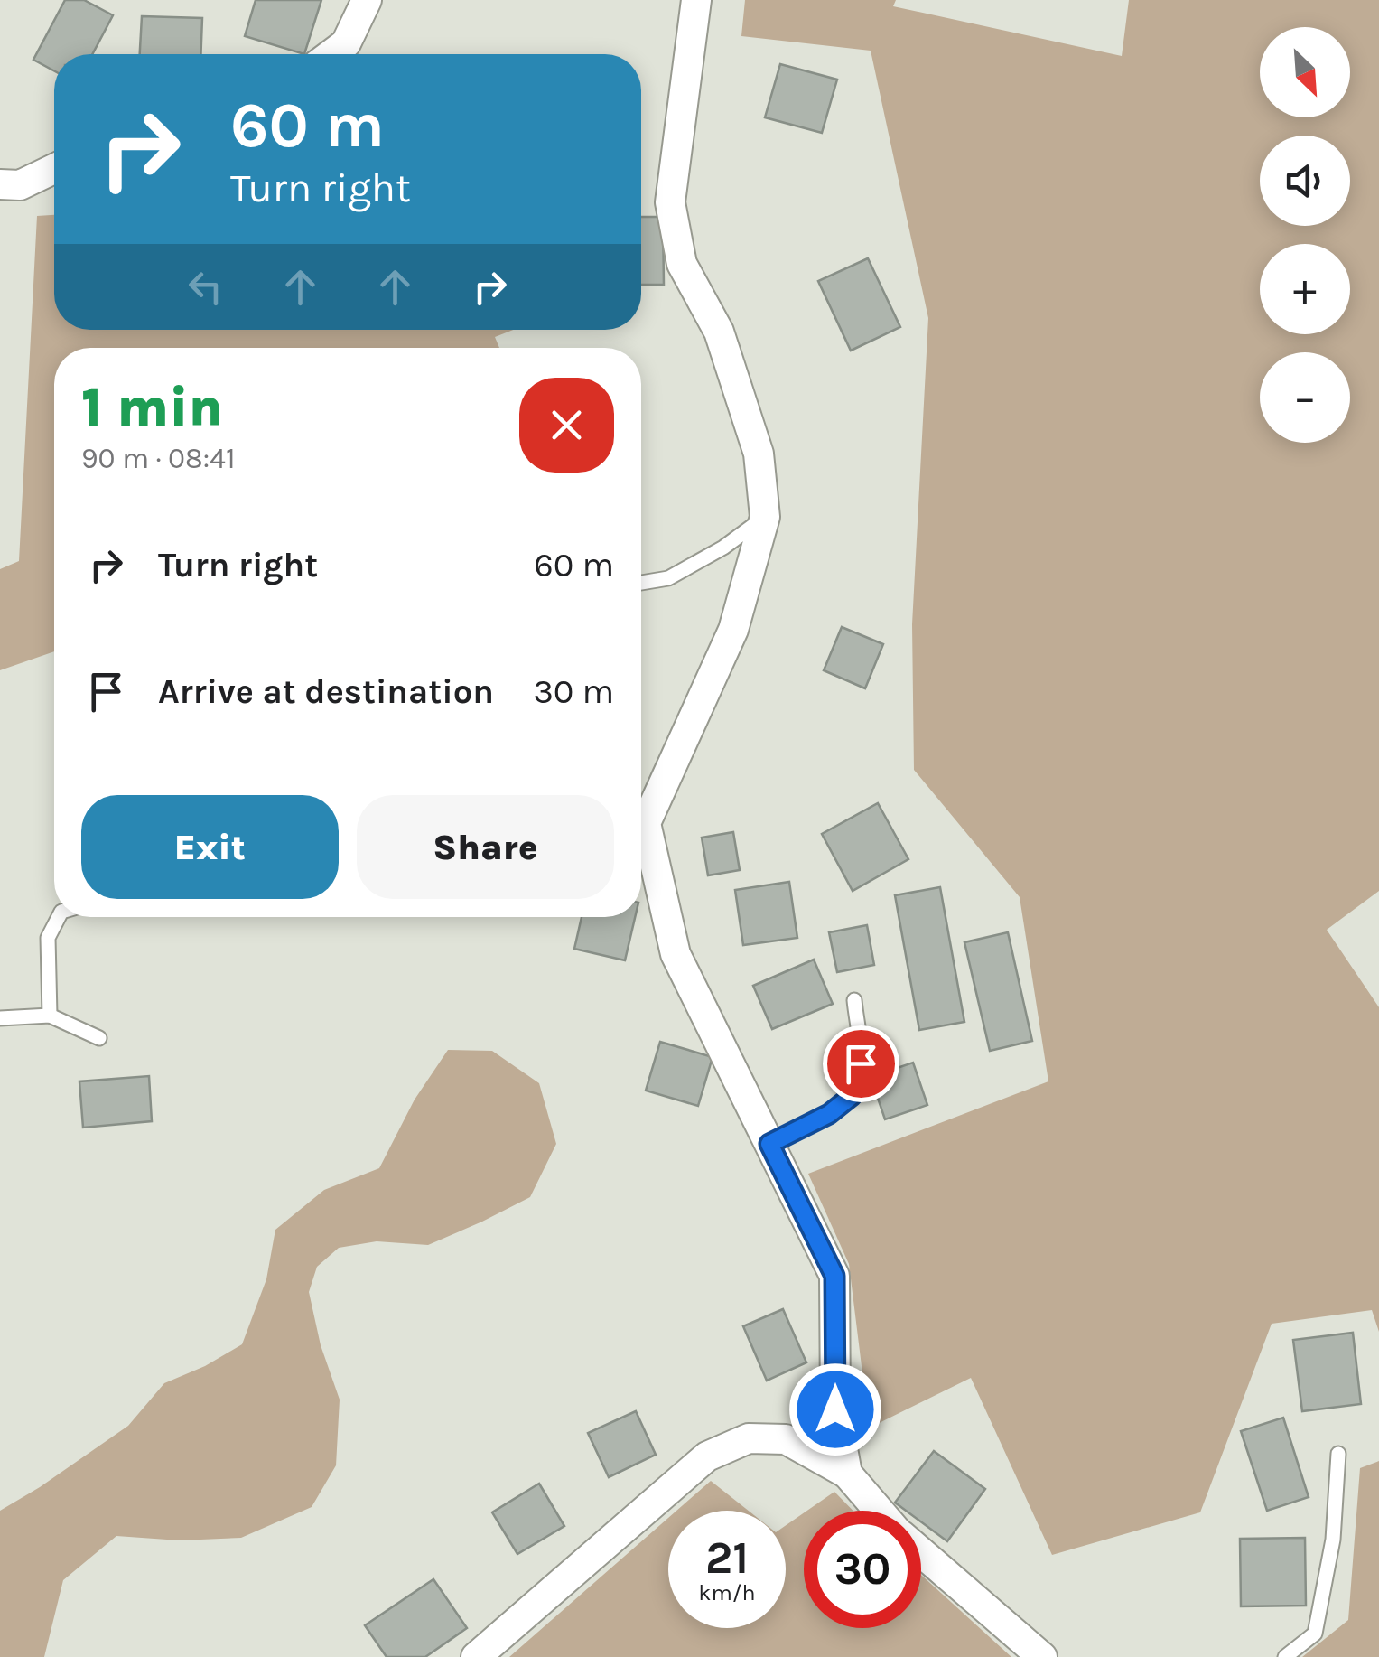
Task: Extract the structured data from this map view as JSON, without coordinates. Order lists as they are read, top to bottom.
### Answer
{
  "north": "bottom right",
  "page": {
    "map_buttons": ["+", "−"],
    "turn": ["60 m", "Turn right"],
    "heading": ["1 min", "90 m · 08:41"],
    "list": [
      {
        "name": "Turn right",
        "value": "60 m"
      },
      {
        "name": "Arrive at destination",
        "value": "30 m"
      }
    ],
    "buttons": ["Exit", "Share"],
    "speed": "21 km/h",
    "limit": "30"
  }
}
